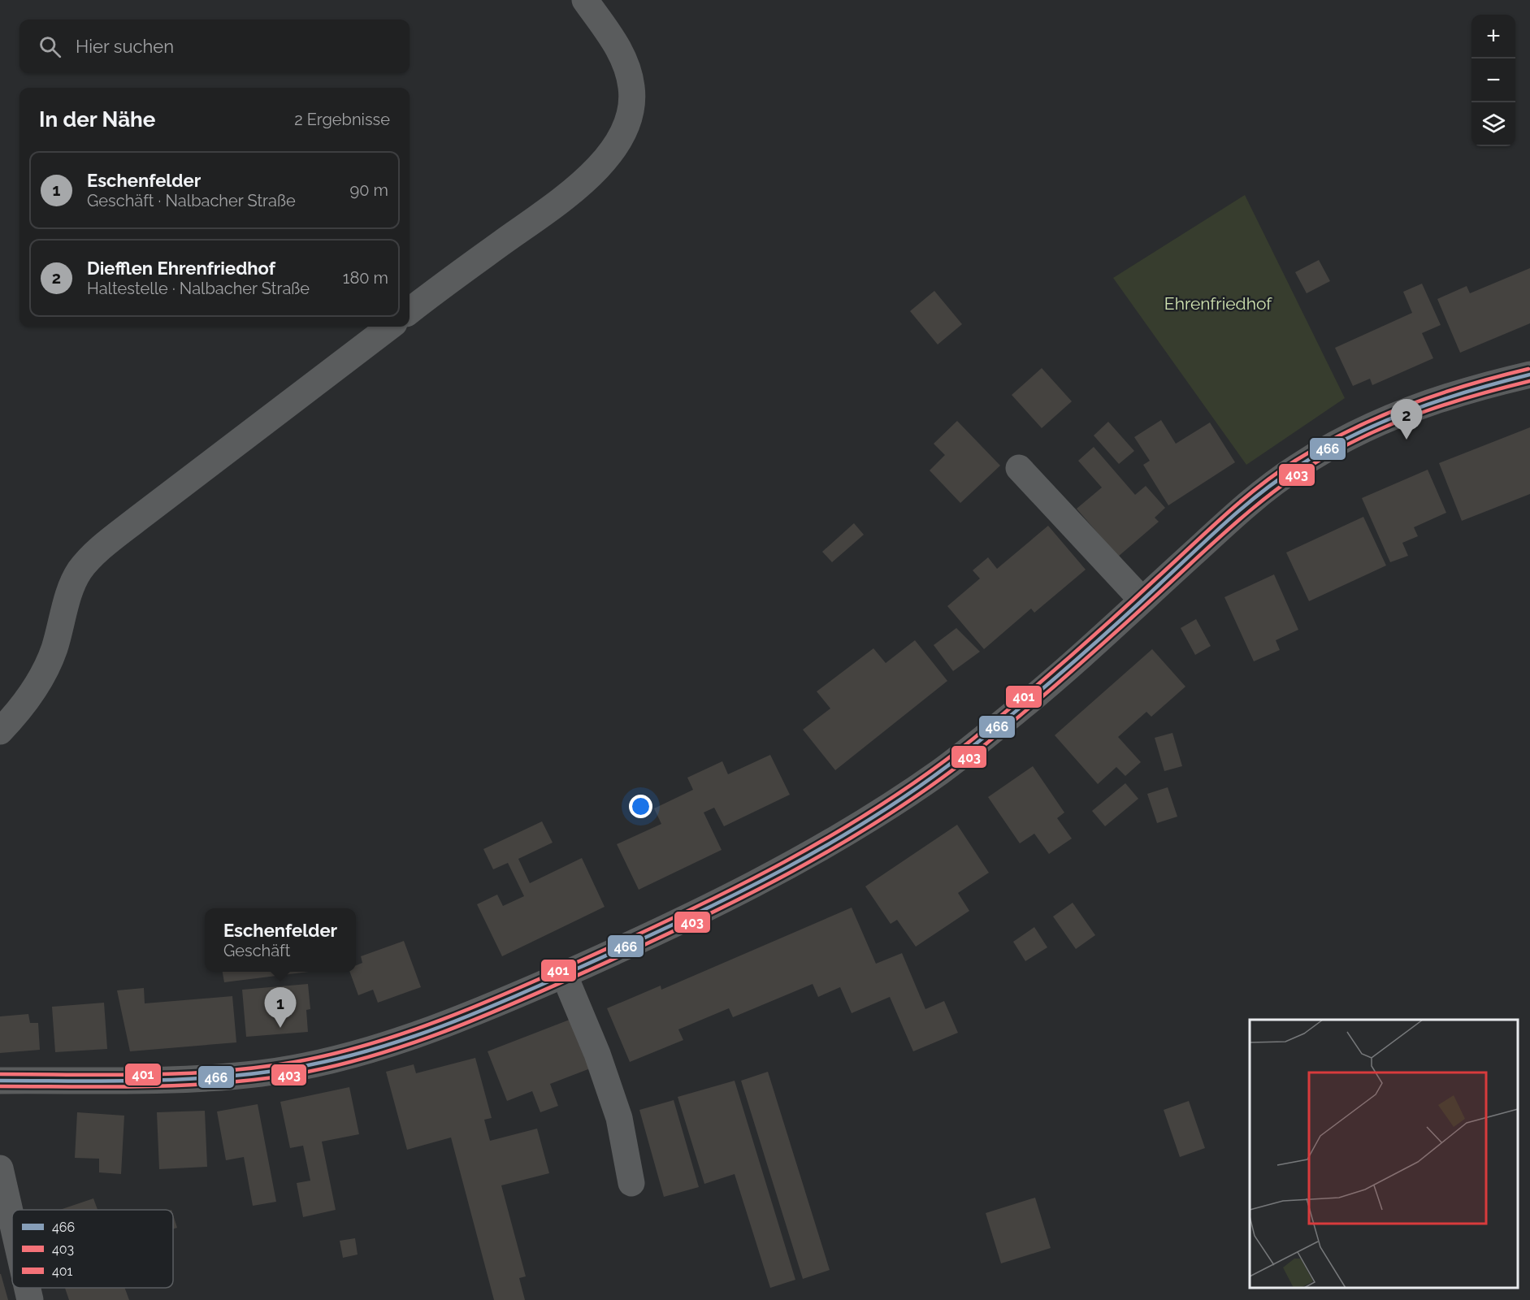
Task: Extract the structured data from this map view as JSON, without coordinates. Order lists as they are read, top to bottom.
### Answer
{
  "parks": ["Ehrenfriedhof"],
  "lines": ["transit line 401", "transit line 466", "transit line 403"],
  "legend": ["466", "403", "401"],
  "page": {
    "map_buttons": ["+", "−"],
    "search": "Hier suchen",
    "heading": ["In der Nähe", "2 Ergebnisse"],
    "list": [
      {
        "mark": "1",
        "name": "Eschenfelder",
        "note": "Geschäft · Nalbacher Straße",
        "value": "90 m"
      },
      {
        "mark": "2",
        "name": "Diefflen Ehrenfriedhof",
        "note": "Haltestelle · Nalbacher Straße",
        "value": "180 m"
      }
    ],
    "pins": ["2", "1"],
    "popup": ["Eschenfelder", "Geschäft"]
  }
}
